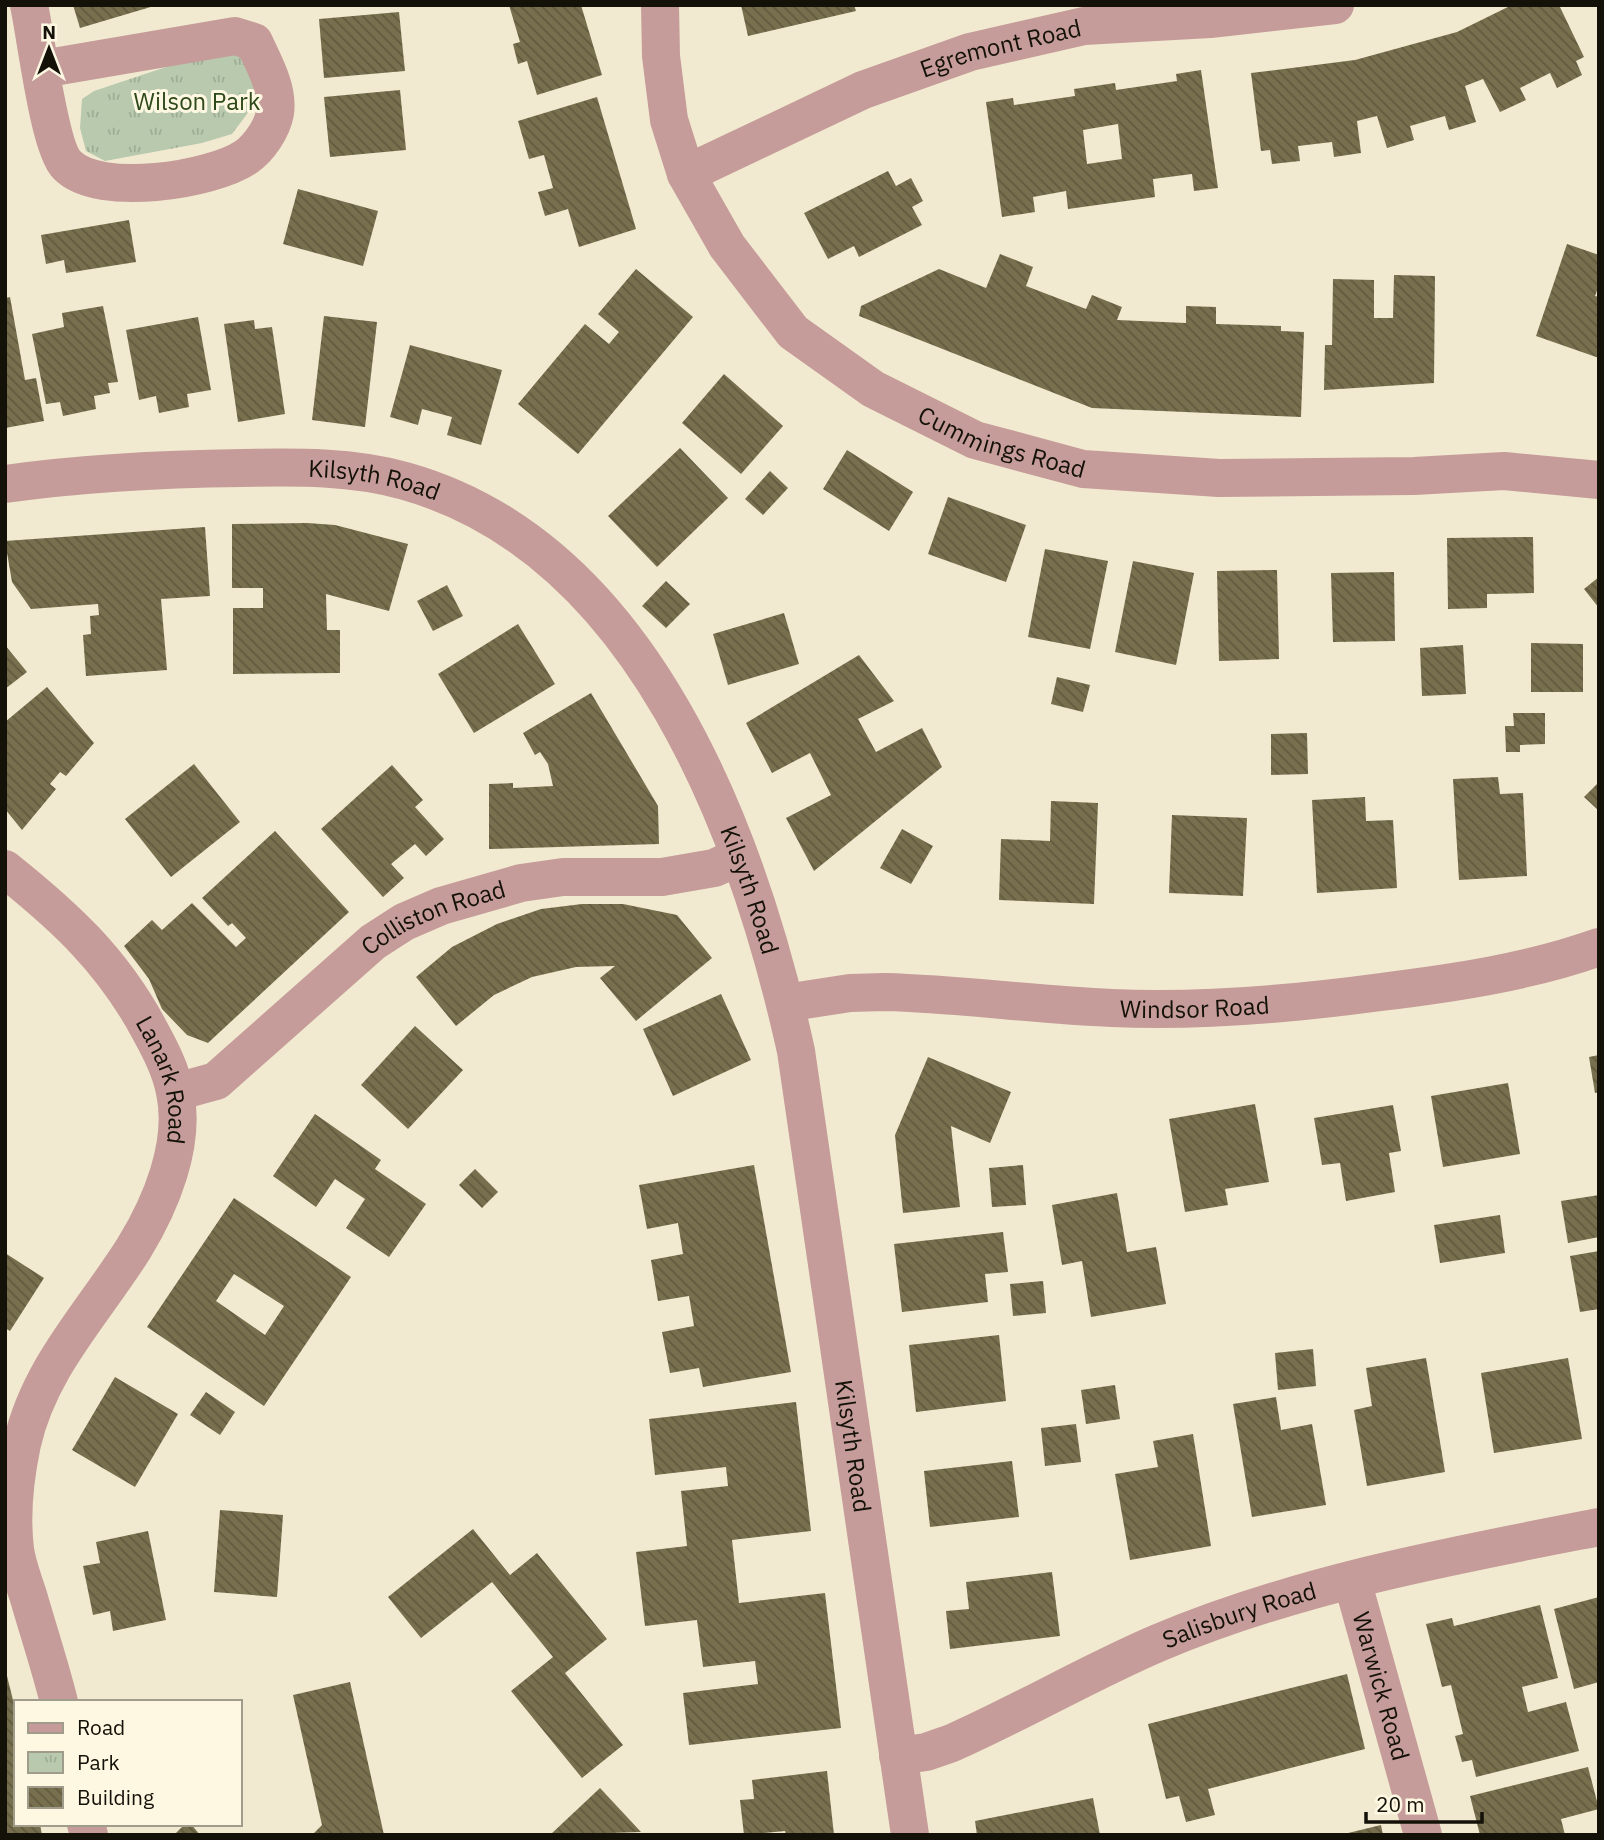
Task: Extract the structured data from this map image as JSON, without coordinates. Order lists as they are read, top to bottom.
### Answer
{
  "streets": {
    "street": [
      "Egremont Road",
      "Cummings Road",
      "Kilsyth Road",
      "Colliston Road",
      "Windsor Road",
      "Lanark Road",
      "Salisbury Road",
      "Warwick Road"
    ]
  },
  "crossings": [
    ["Egremont Road", "Cummings Road"],
    ["Kilsyth Road", "Colliston Road"],
    ["Kilsyth Road", "Windsor Road"],
    ["Kilsyth Road", "Salisbury Road"],
    ["Colliston Road", "Lanark Road"],
    ["Salisbury Road", "Warwick Road"]
  ],
  "parks": ["Wilson Park"],
  "legend": ["Road", "Park", "Building"],
  "scale_bar": "20 m",
  "north": "top"
}
